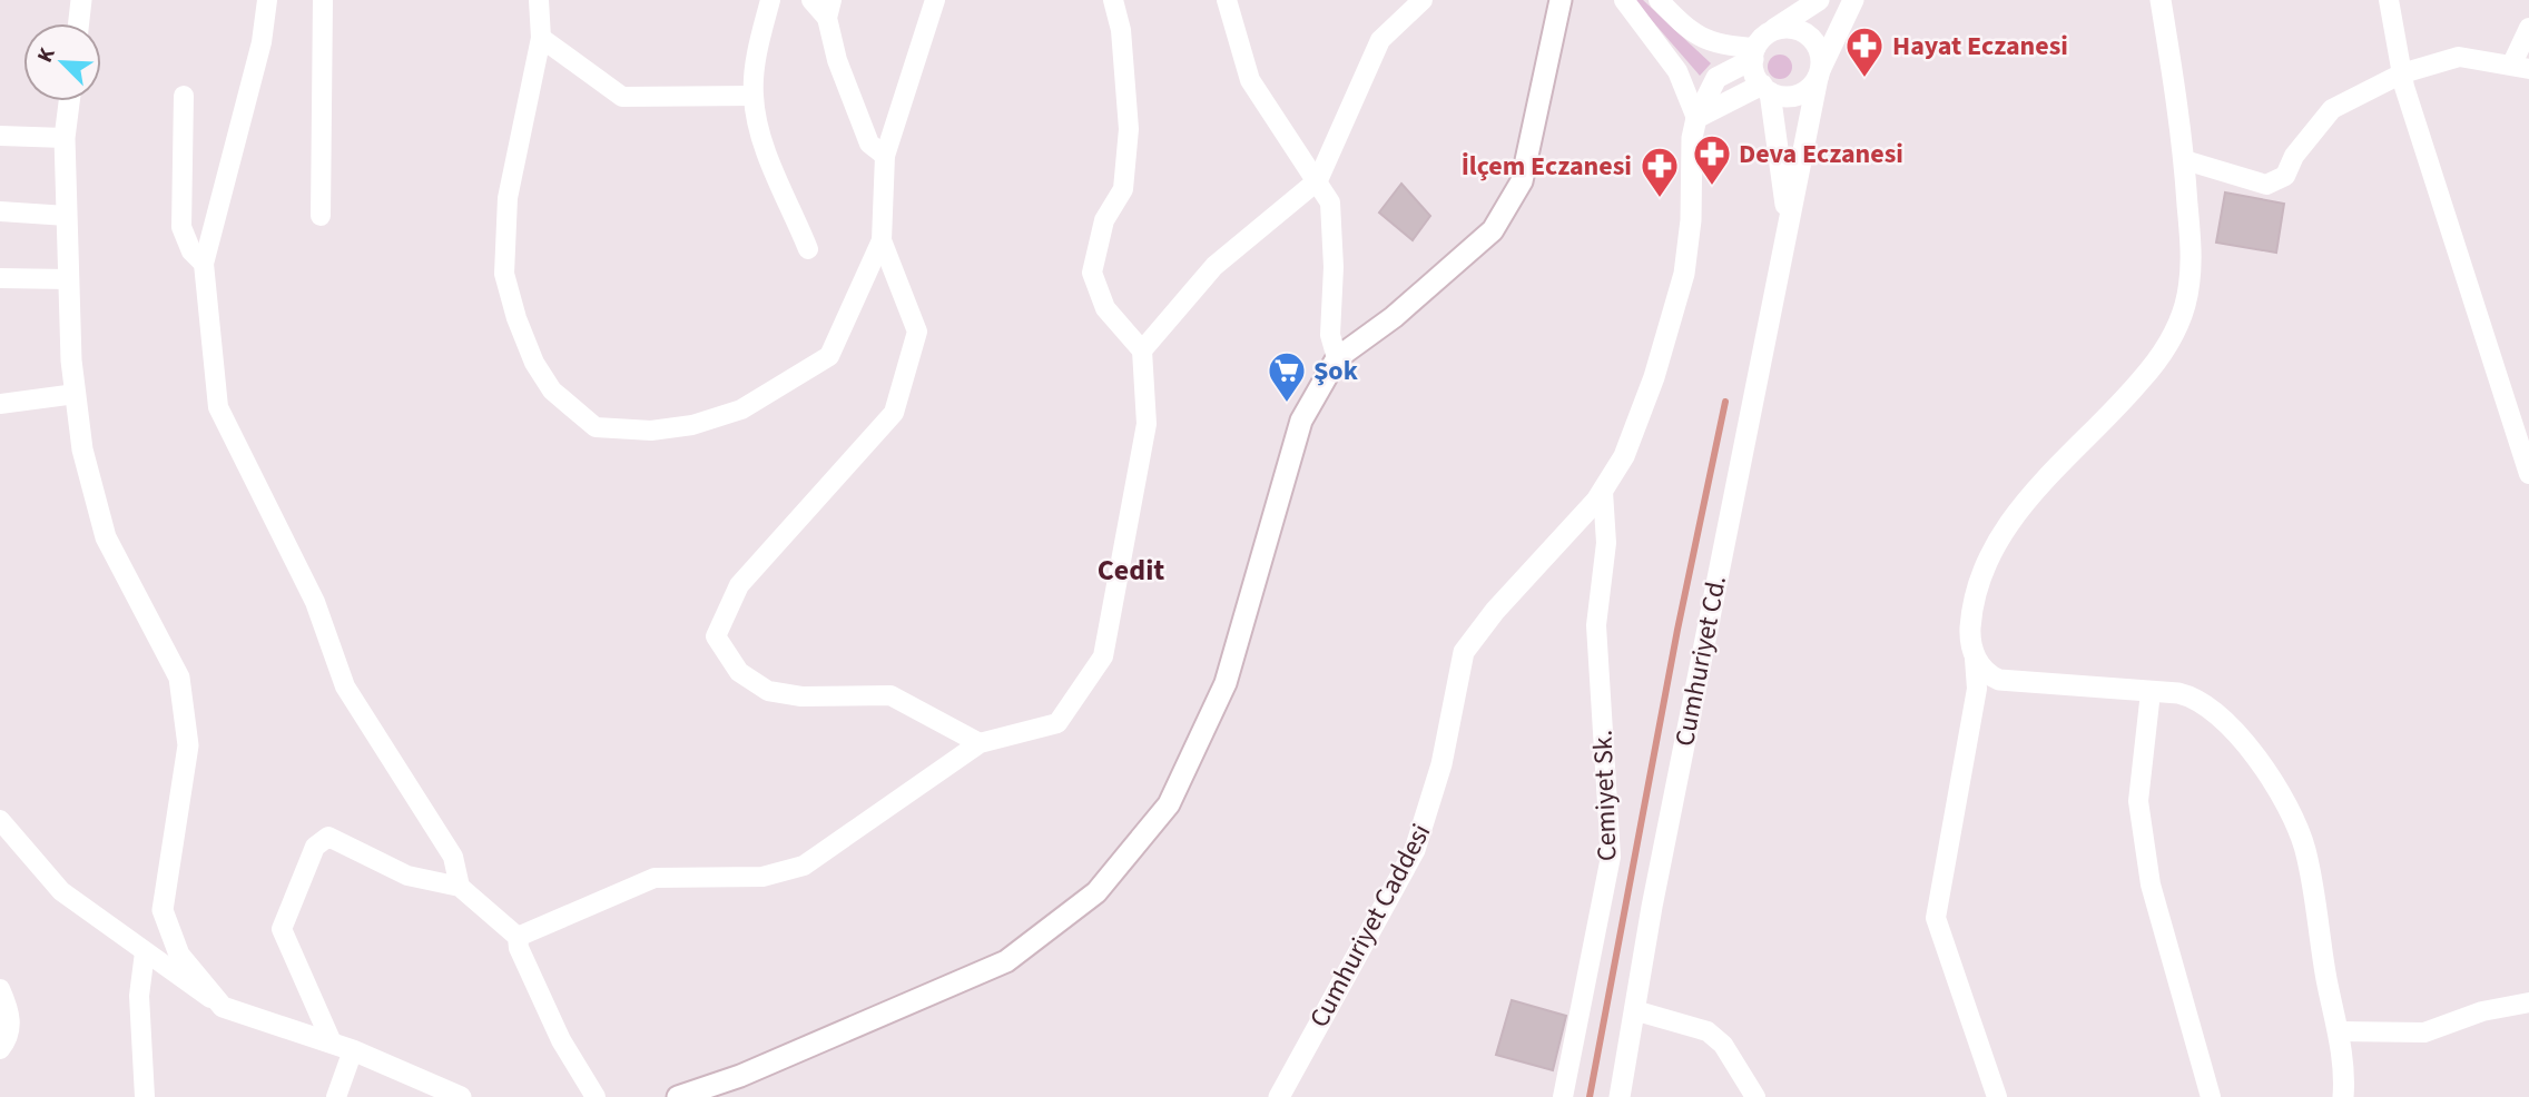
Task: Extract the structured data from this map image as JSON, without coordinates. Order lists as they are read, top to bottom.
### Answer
{
  "streets": {
    "street": ["Cumhuriyet Cd.", "Cemiyet Sk.", "Cumhuriyet Caddesi"]
  },
  "crossings": [
    ["Cumhuriyet Cd.", "Cumhuriyet Caddesi"],
    ["Cemiyet Sk.", "Cumhuriyet Caddesi"]
  ],
  "districts": ["Cedit"],
  "places": {
    "pharmacy": ["Hayat Eczanesi", "Deva Eczanesi", "İlçem Eczanesi"],
    "supermarket": ["Şok"]
  },
  "north": "top left"
}
